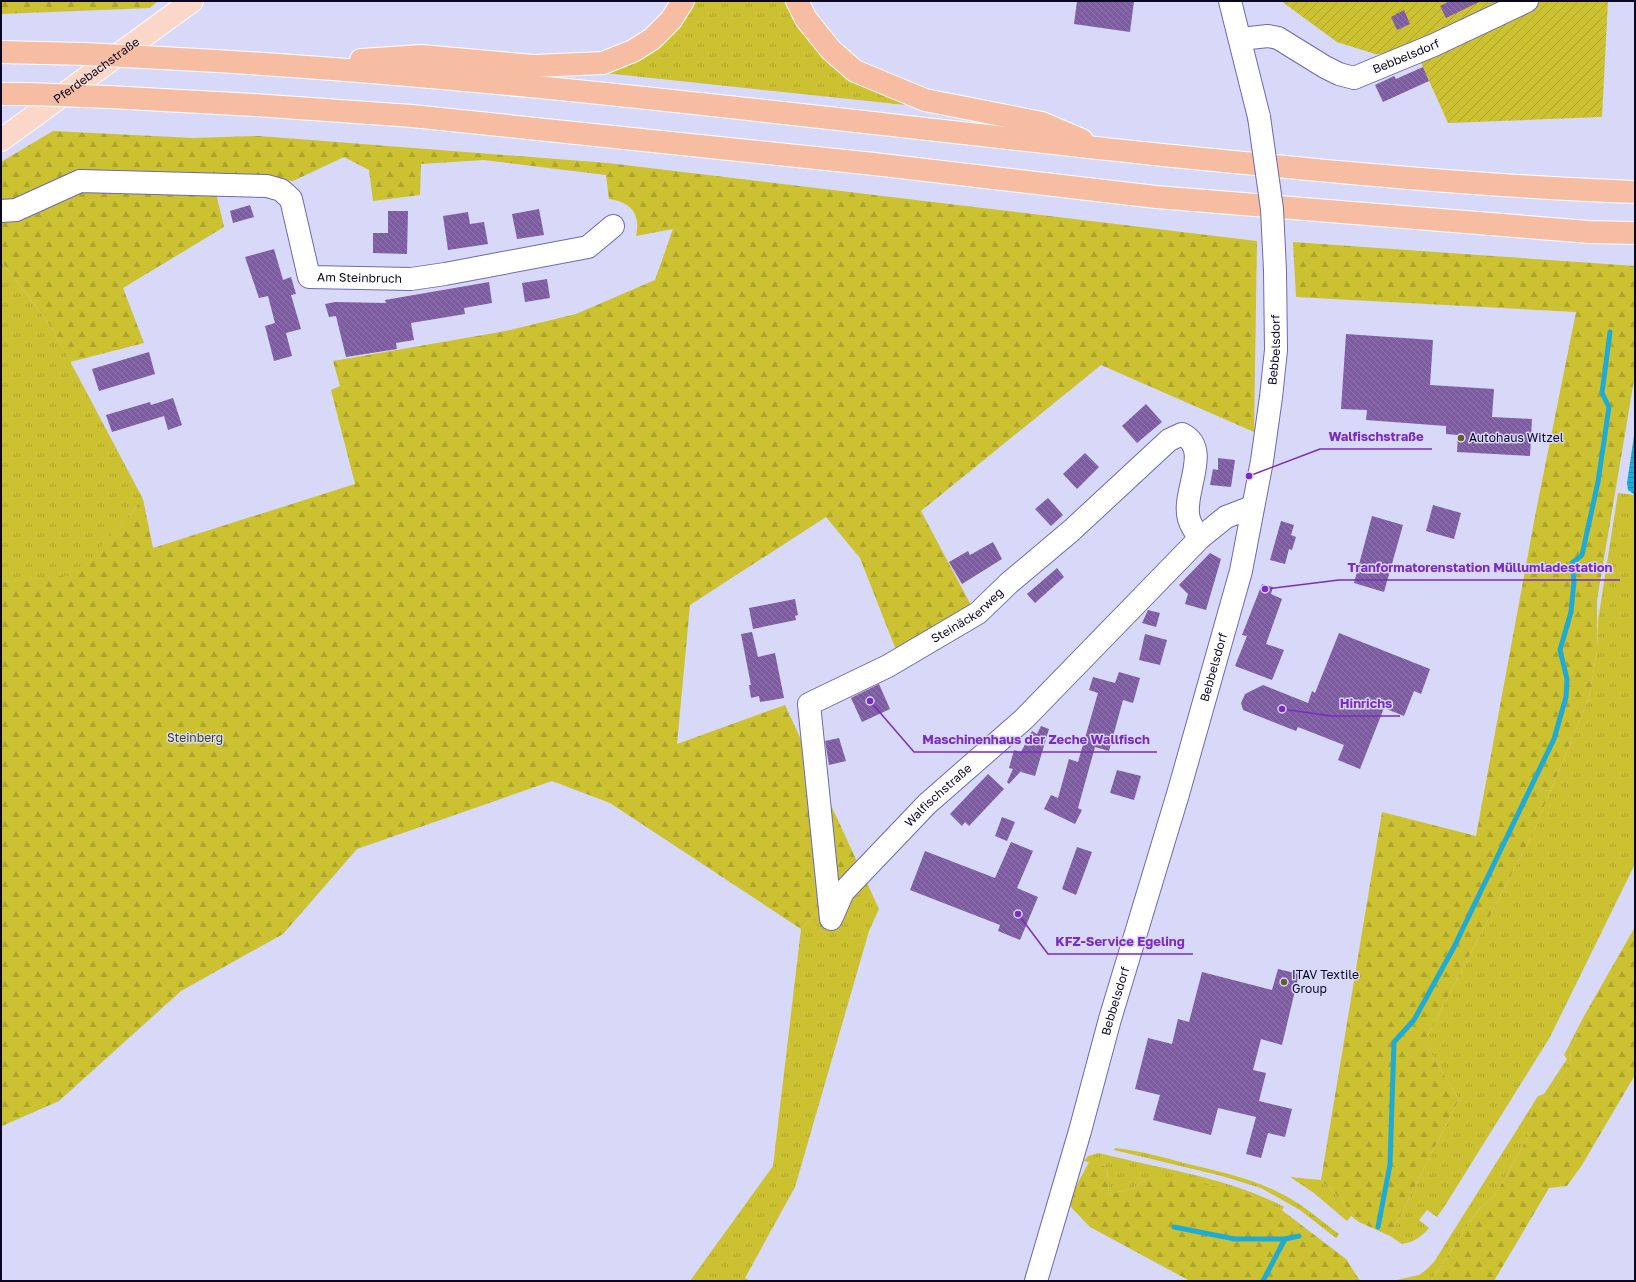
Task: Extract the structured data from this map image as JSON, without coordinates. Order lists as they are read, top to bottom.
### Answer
{
  "streets": {
    "main road": ["Pferdebachstraße"],
    "street": [
      "Bebbelsdorf",
      "Am Steinbruch",
      "Steinäckerweg",
      "Walfischstraße"
    ]
  },
  "crossings": [
    ["Bebbelsdorf", "Walfischstraße"],
    ["Steinäckerweg", "Walfischstraße"]
  ],
  "parks": ["Steinberg"],
  "places": [
    "Autohaus Witzel",
    "Walfischstraße",
    "Tranformatorenstation Müllumladestation",
    "Maschinenhaus der Zeche Wallfisch",
    "Hinrichs",
    "KFZ-Service Egeling",
    "ITAV Textile Group"
  ]
}
